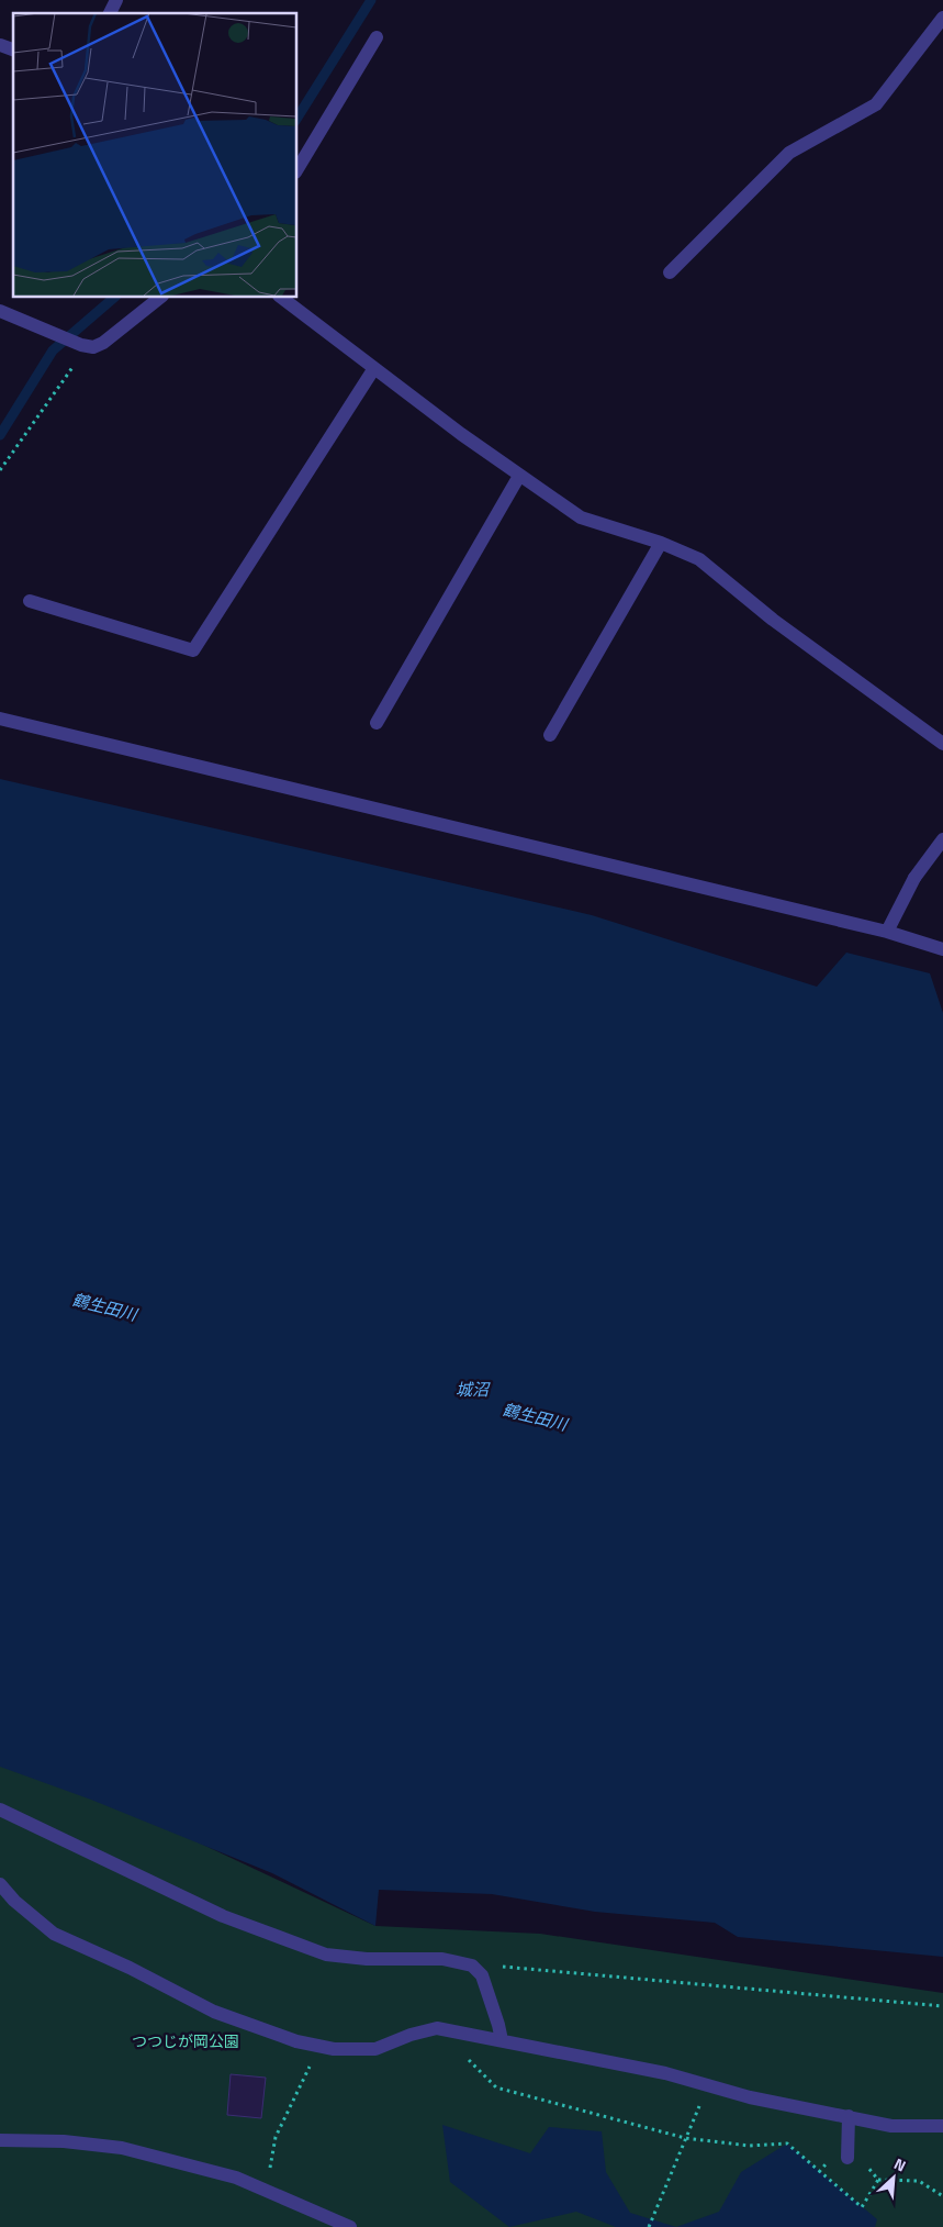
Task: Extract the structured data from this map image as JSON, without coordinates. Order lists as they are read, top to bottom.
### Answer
{
  "water": ["鶴生田川", "城沼"],
  "parks": ["つつじが岡公園"],
  "north": "top right"
}
